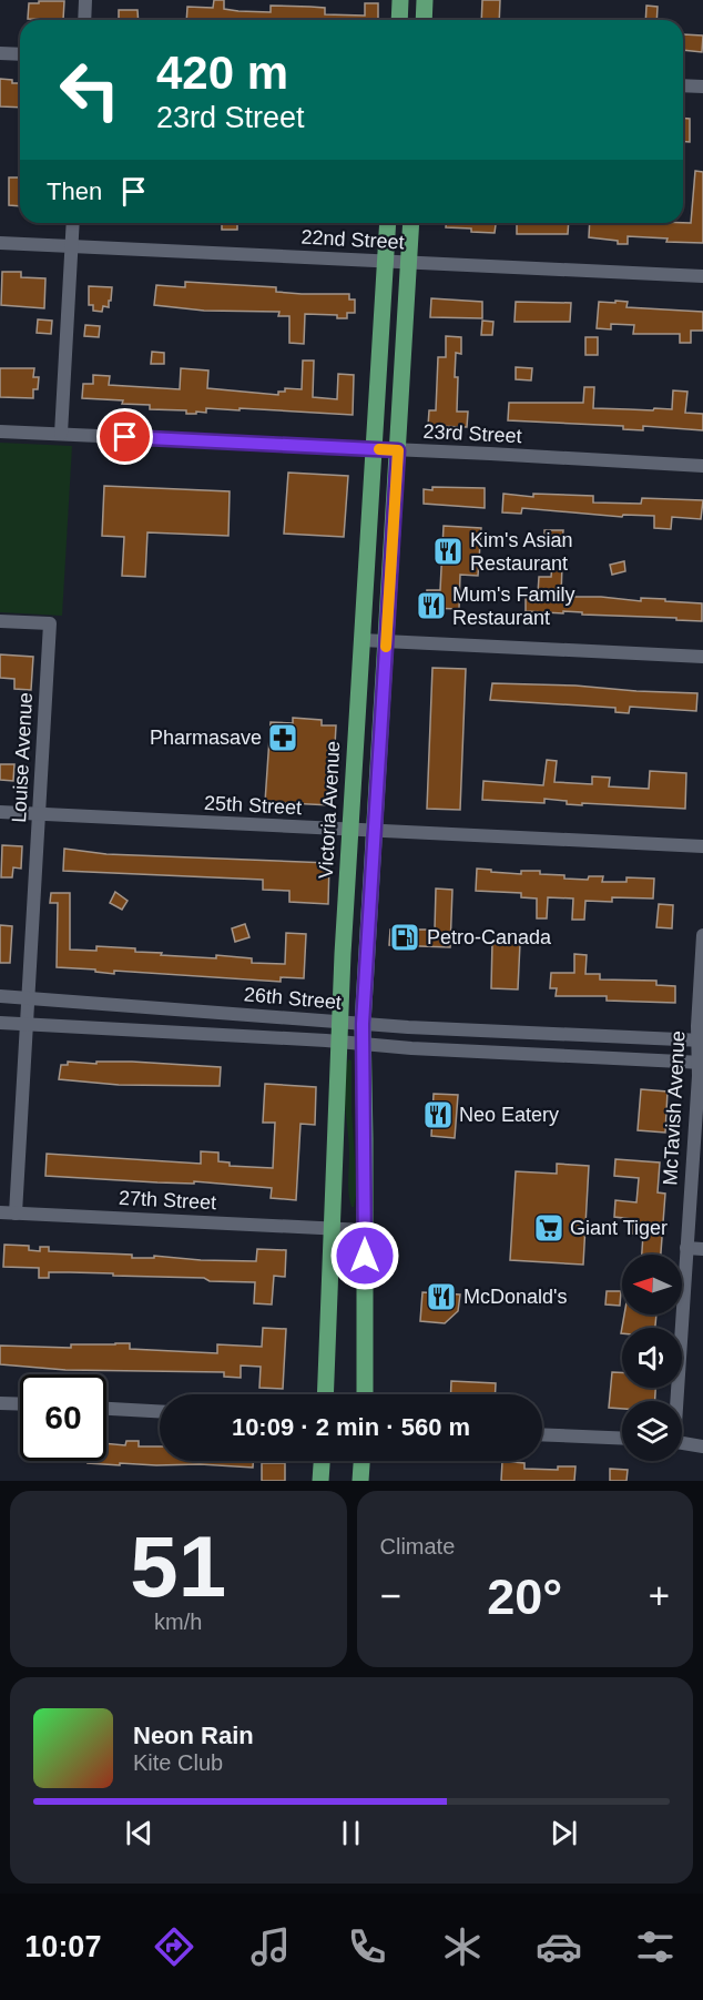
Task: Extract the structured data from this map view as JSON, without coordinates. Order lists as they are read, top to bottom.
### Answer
{
  "streets": {
    "main road": ["Victoria Avenue"],
    "street": [
      "22nd Street",
      "23rd Street",
      "Louise Avenue",
      "25th Street",
      "26th Street",
      "McTavish Avenue",
      "27th Street"
    ]
  },
  "crossings": [
    ["22nd Street", "Victoria Avenue"],
    ["23rd Street", "Victoria Avenue"],
    ["Louise Avenue", "25th Street"],
    ["Louise Avenue", "26th Street"],
    ["Louise Avenue", "27th Street"],
    ["25th Street", "Victoria Avenue"],
    ["Victoria Avenue", "26th Street"],
    ["Victoria Avenue", "27th Street"],
    ["26th Street", "McTavish Avenue"]
  ],
  "places": {
    "restaurant": [
      "Kim's Asian Restaurant",
      "Mum's Family Restaurant",
      "Neo Eatery",
      "McDonald's"
    ],
    "pharmacy": ["Pharmasave"],
    "fuel station": ["Petro-Canada"],
    "supermarket": ["Giant Tiger"]
  },
  "north": "left",
  "page": {
    "turn": ["420 m", "23rd Street"],
    "then": "Then",
    "limit": "60",
    "trip": "10:09 · 2 min · 560 m",
    "tile": [
      ["51", "km/h"],
      "Climate"
    ],
    "heat": ["−", "20°", "+"],
    "song": ["Neon Rain", "Kite Club"],
    "tabs": "10:07"
  }
}
